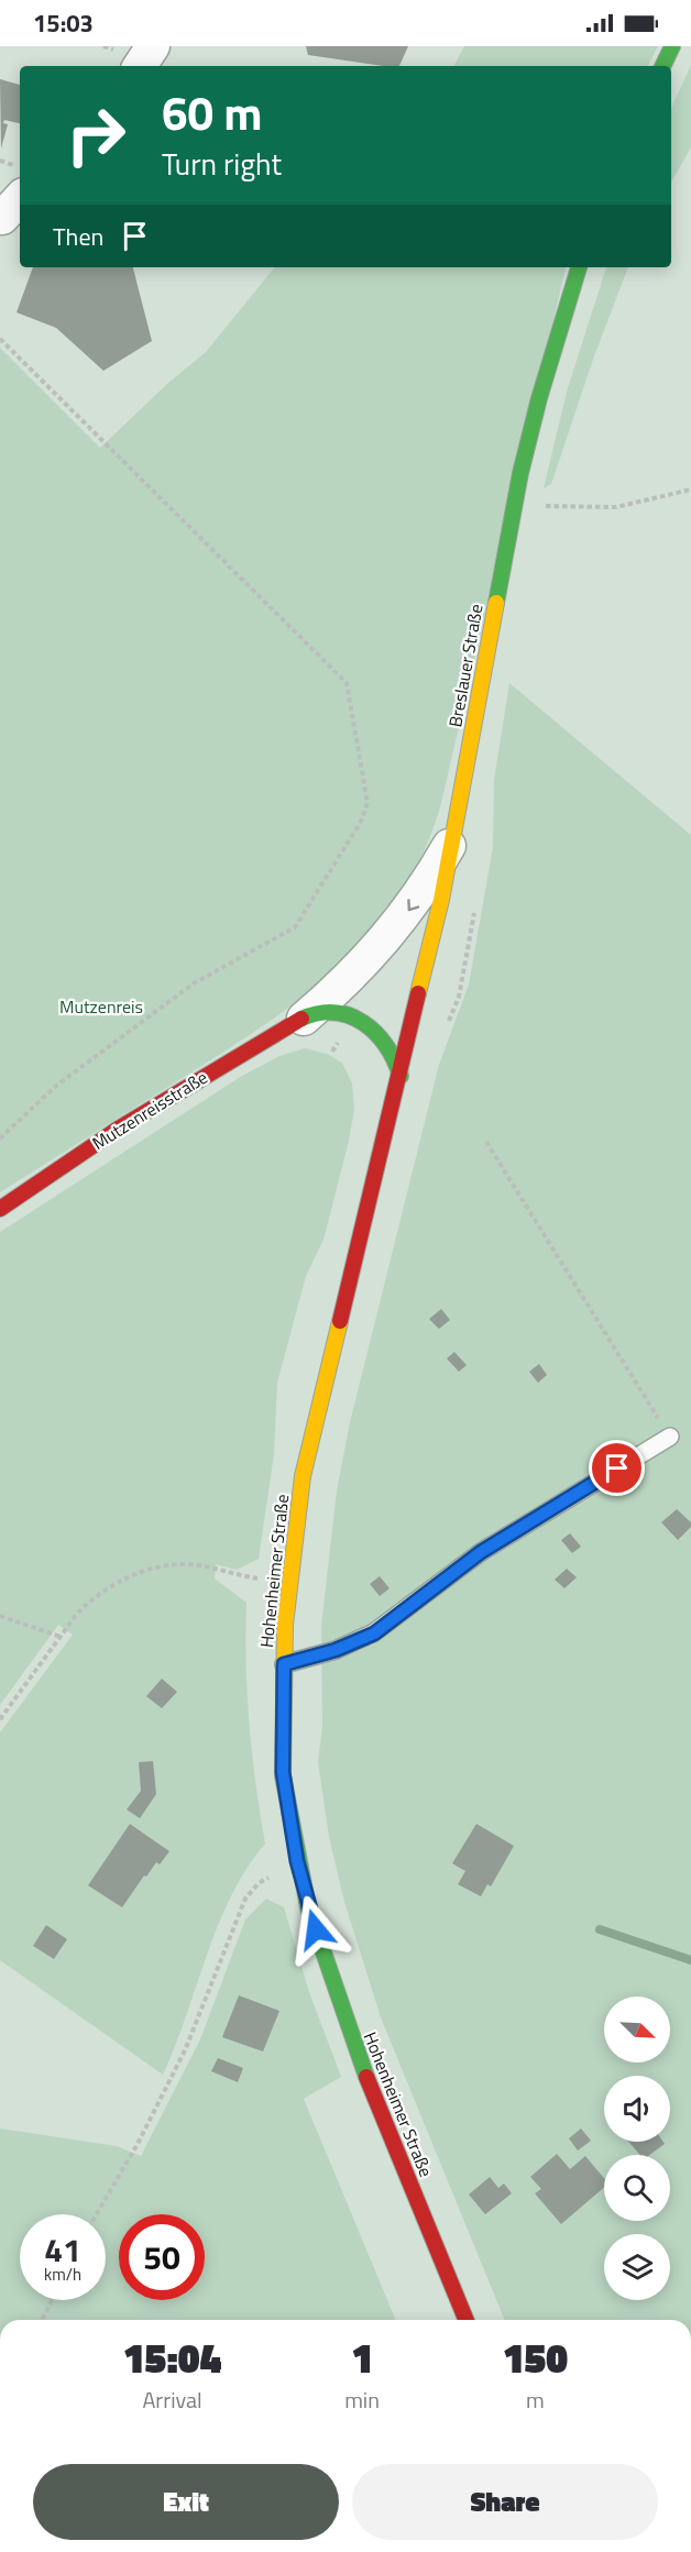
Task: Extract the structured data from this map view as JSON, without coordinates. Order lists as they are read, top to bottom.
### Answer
{
  "streets": {
    "main road": ["Breslauer Straße", "Mutzenreisstraße", "Hohenheimer Straße"]
  },
  "crossings": [
    ["Breslauer Straße", "Mutzenreisstraße"],
    ["Breslauer Straße", "Hohenheimer Straße"],
    ["Mutzenreisstraße", "Hohenheimer Straße"]
  ],
  "parks": ["Mutzenreis"],
  "north": "bottom right",
  "page": {
    "status": "15:03",
    "turn": ["60 m", "Turn right"],
    "then": "Then",
    "speed": "41 km/h",
    "limit": "50",
    "eta": [
      "15:04",
      "Arrival",
      "1",
      "min",
      "150",
      "m"
    ],
    "buttons": ["Exit", "Share"]
  }
}
